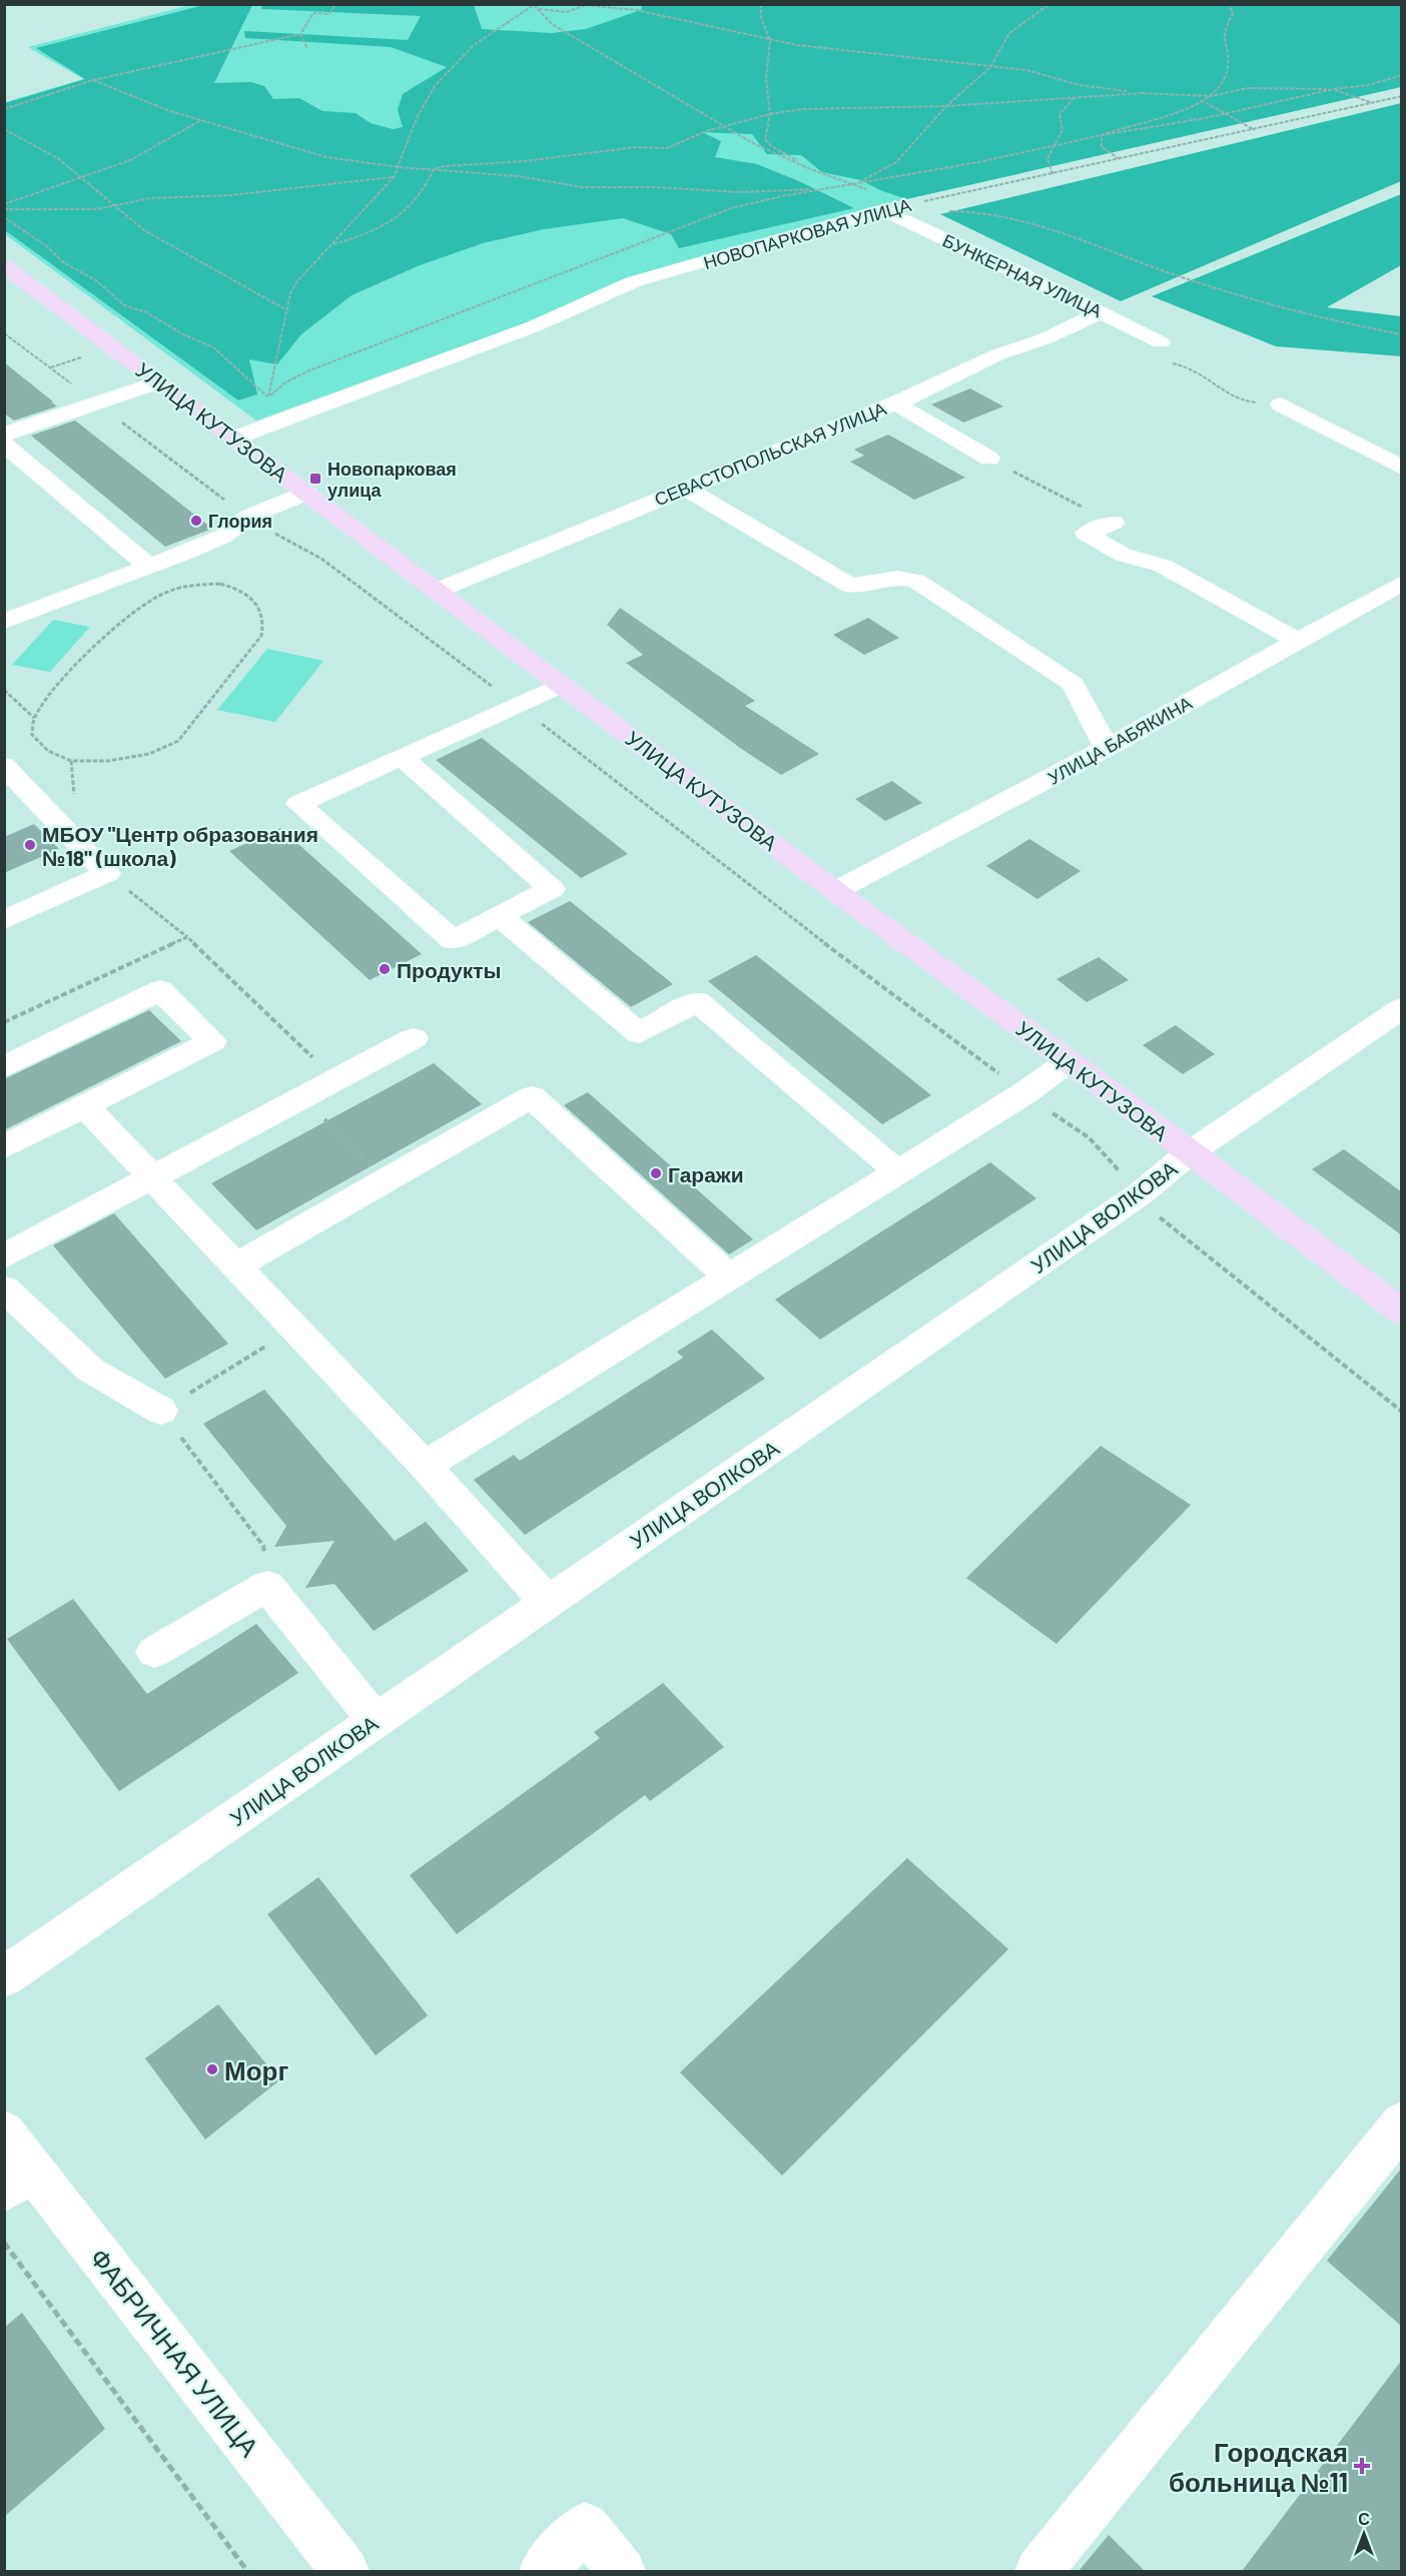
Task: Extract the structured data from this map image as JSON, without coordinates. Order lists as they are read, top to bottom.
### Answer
{
  "streets": {
    "main road": ["УЛИЦА КУТУЗОВА"],
    "street": [
      "НОВОПАРКОВАЯ УЛИЦА",
      "БУНКЕРНАЯ УЛИЦА",
      "СЕВАСТОПОЛЬСКАЯ УЛИЦА",
      "УЛИЦА БАБЯКИНА",
      "УЛИЦА ВОЛКОВА",
      "ФАБРИЧНАЯ УЛИЦА"
    ]
  },
  "crossings": [
    ["НОВОПАРКОВАЯ УЛИЦА", "БУНКЕРНАЯ УЛИЦА"],
    ["НОВОПАРКОВАЯ УЛИЦА", "УЛИЦА КУТУЗОВА"],
    ["БУНКЕРНАЯ УЛИЦА", "СЕВАСТОПОЛЬСКАЯ УЛИЦА"],
    ["УЛИЦА КУТУЗОВА", "СЕВАСТОПОЛЬСКАЯ УЛИЦА"],
    ["УЛИЦА КУТУЗОВА", "УЛИЦА БАБЯКИНА"],
    ["УЛИЦА КУТУЗОВА", "УЛИЦА ВОЛКОВА"]
  ],
  "places": {
    "transit": ["Новопарковая улица"],
    "other": [
      "Глория",
      "МБОУ \"Центр образования №18\" (школа)",
      "Продукты",
      "Гаражи",
      "Морг"
    ],
    "health": ["Городская больница №11"]
  },
  "north": "top"
}
